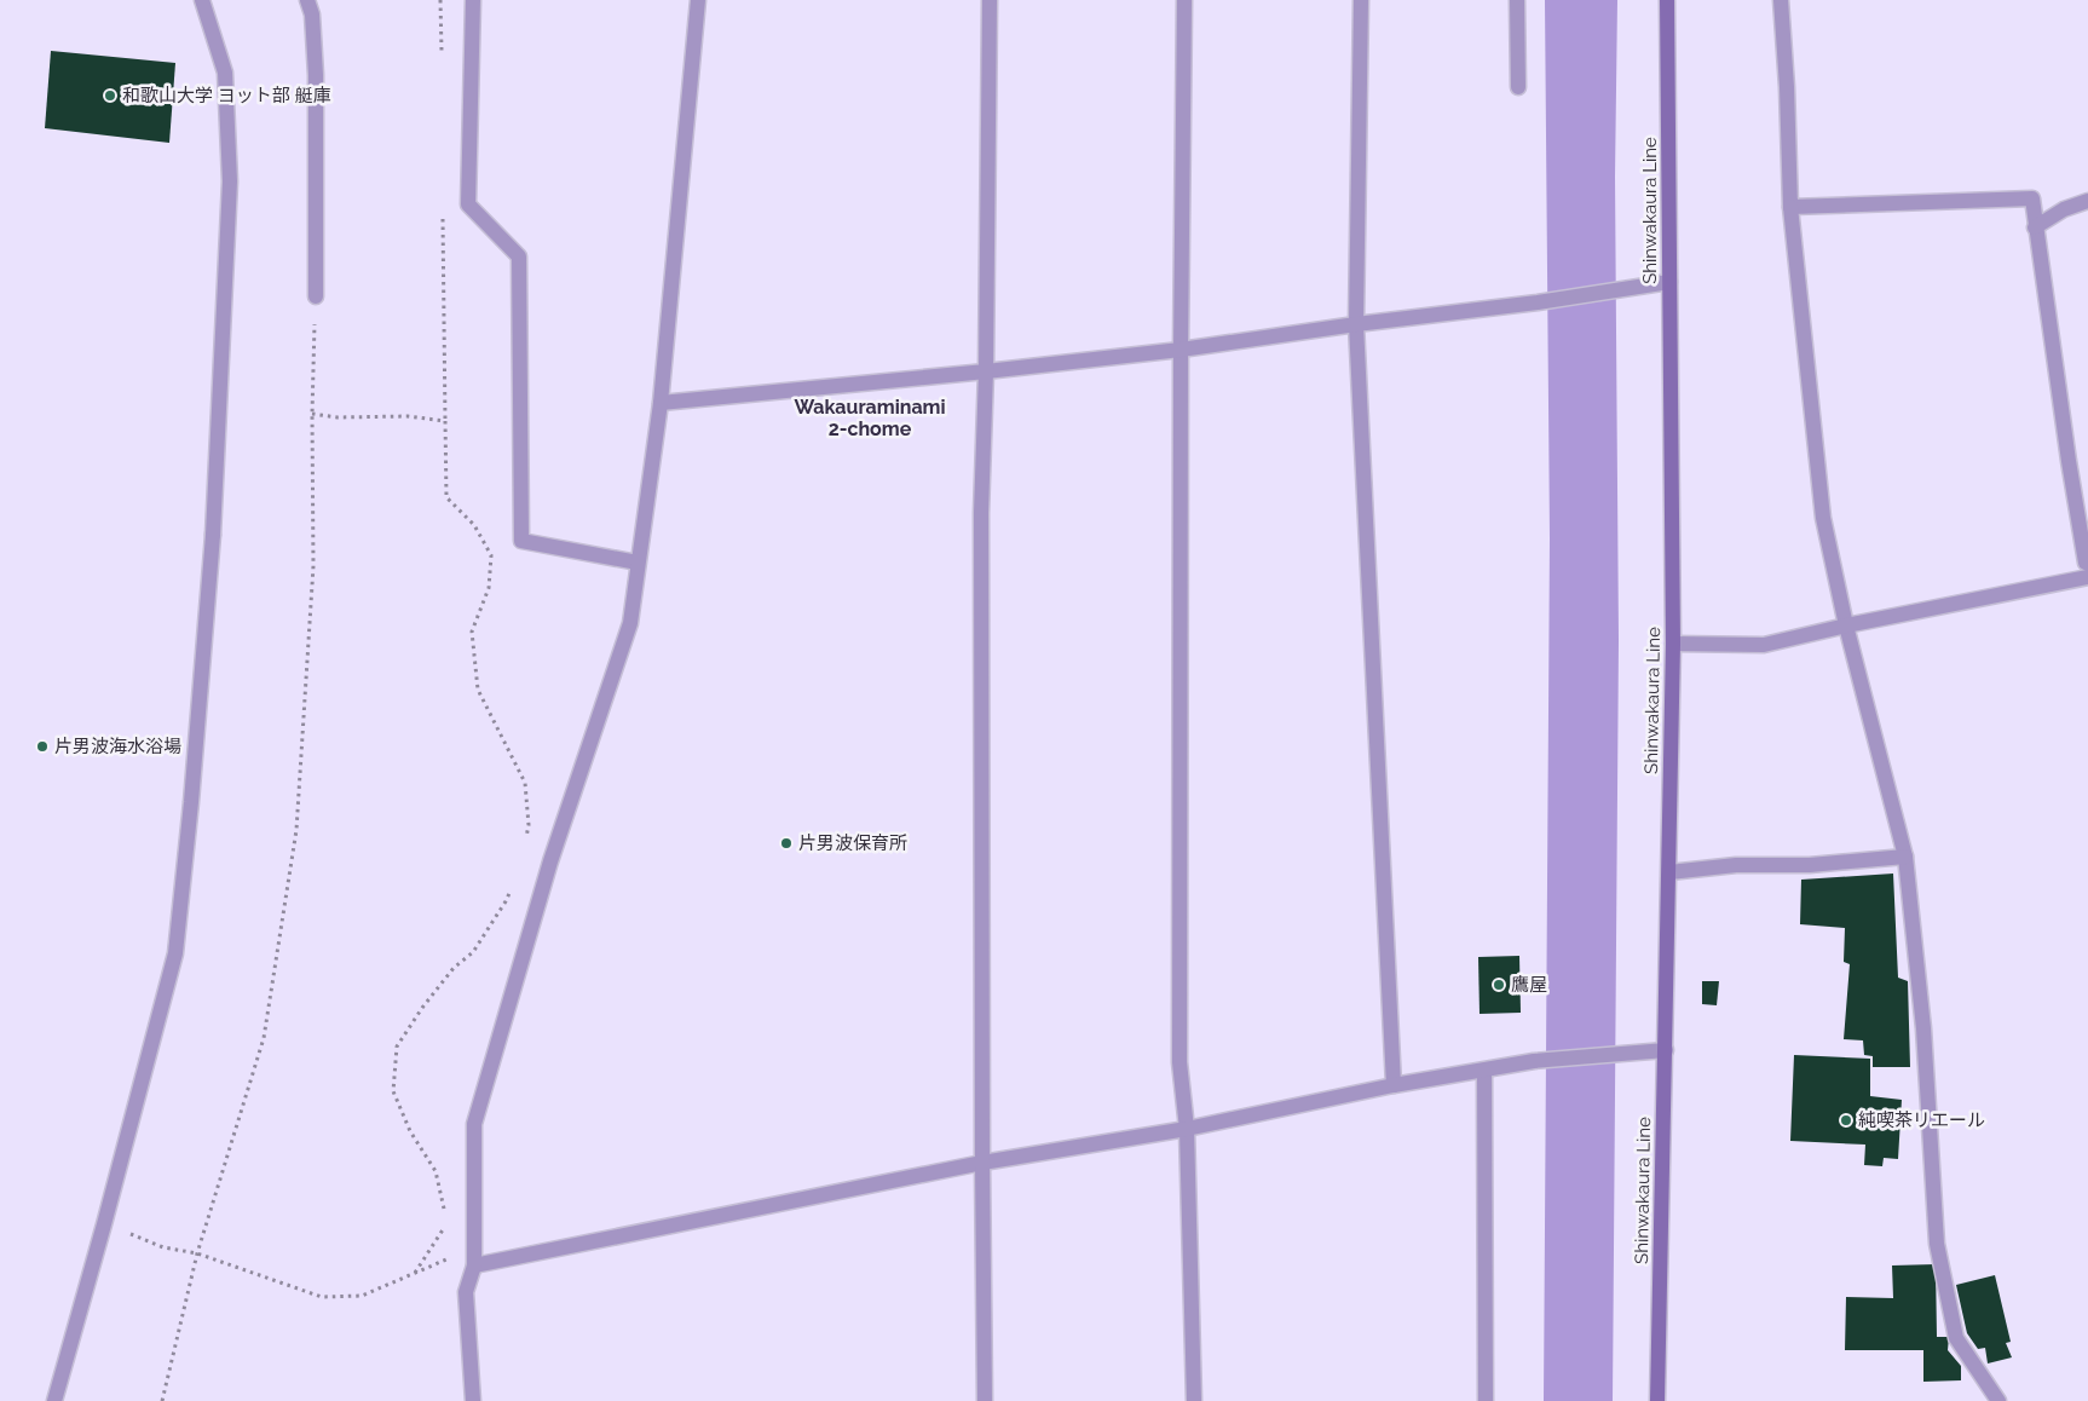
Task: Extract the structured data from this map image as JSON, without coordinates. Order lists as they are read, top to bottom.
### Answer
{
  "streets": {
    "main road": ["Shinwakaura Line"]
  },
  "districts": ["Wakauraminami 2-chome"],
  "places": [
    "和歌山大学 ヨット部 艇庫",
    "片男波海水浴場",
    "片男波保育所",
    "鷹屋",
    "純喫茶リエール"
  ]
}
